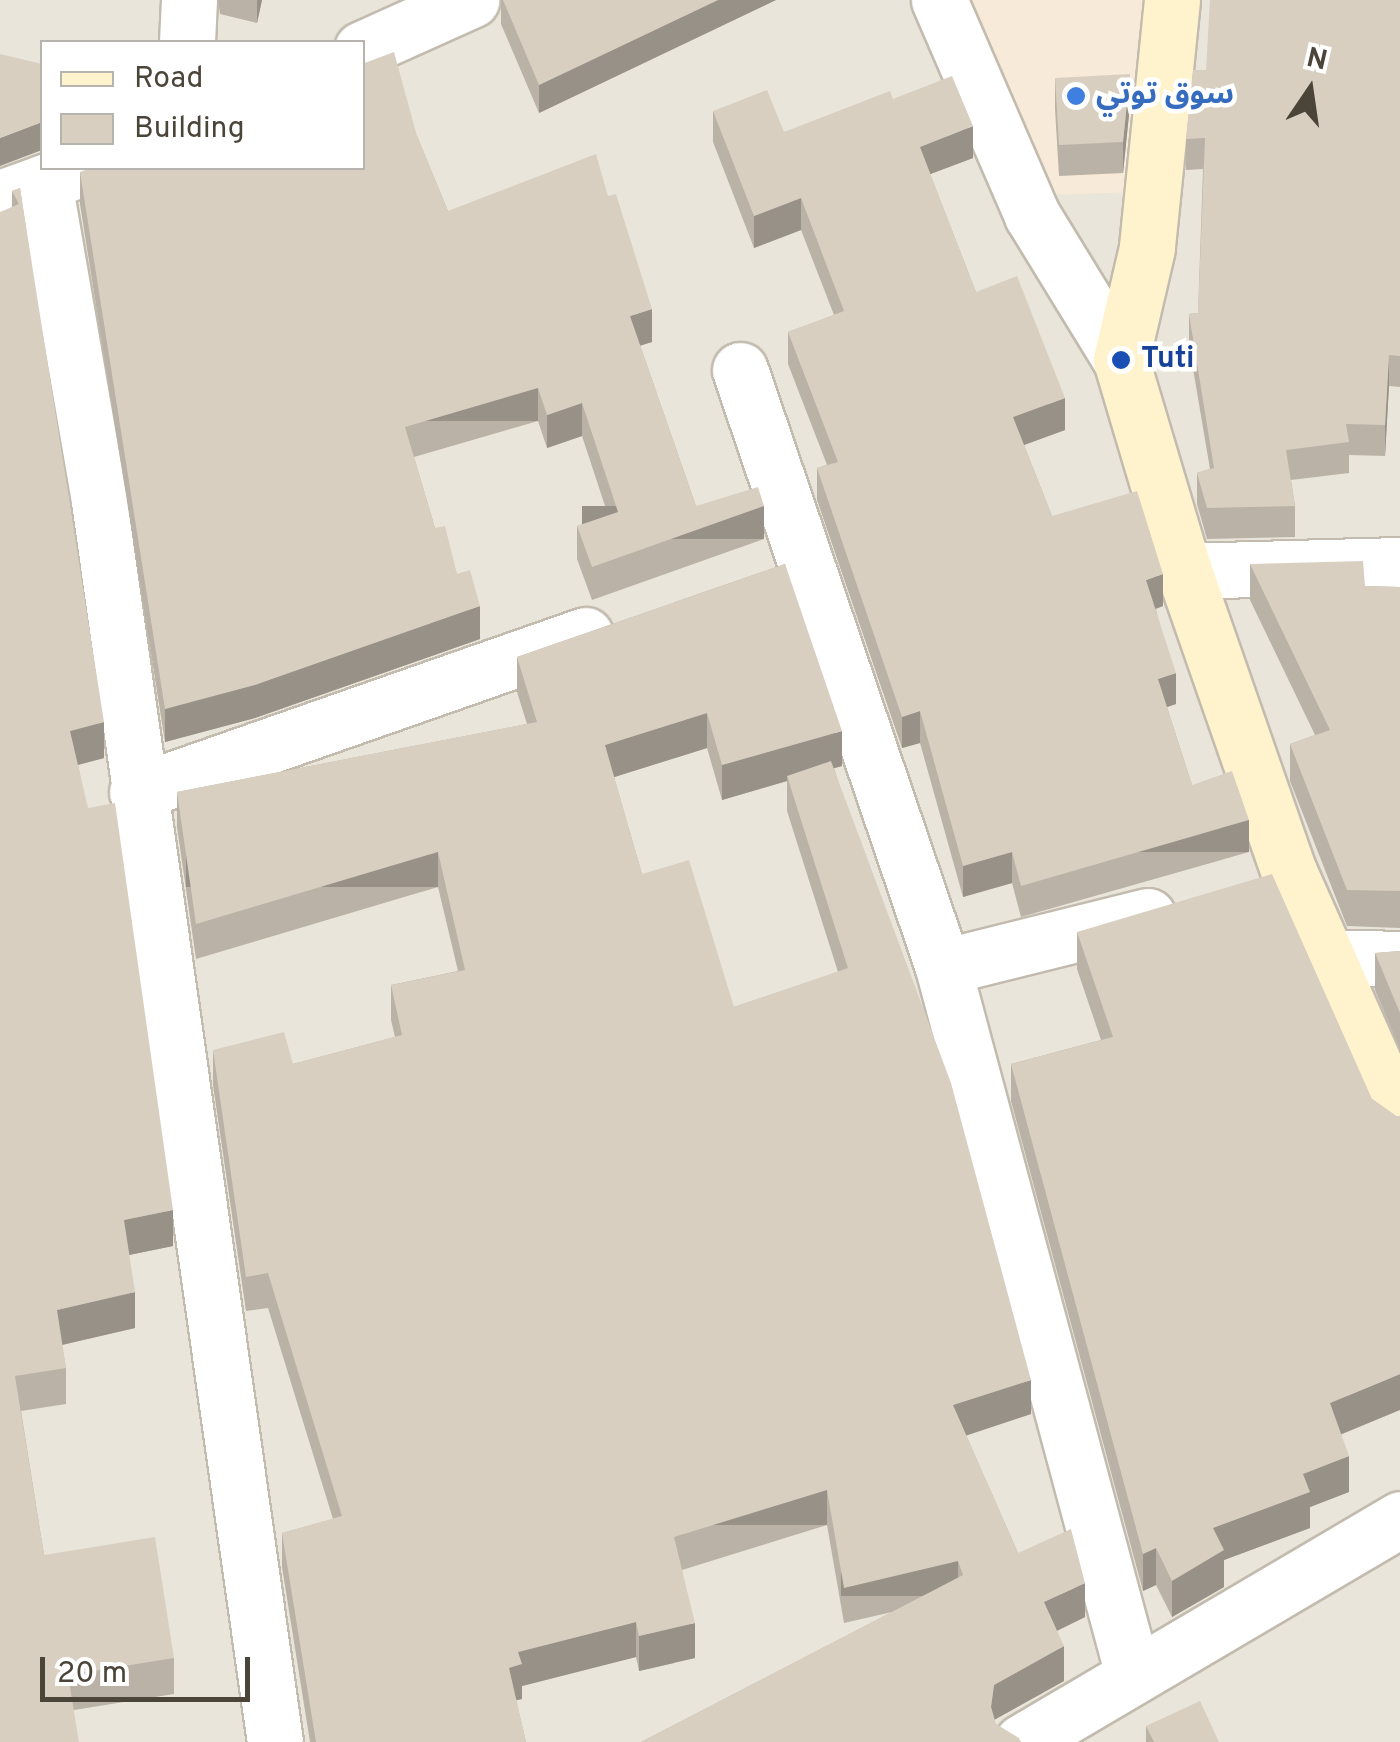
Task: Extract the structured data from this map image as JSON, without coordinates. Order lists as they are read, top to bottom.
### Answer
{
  "places": ["سوق توتي", "Tuti"],
  "legend": ["Road", "Building"],
  "scale_bar": "20 m",
  "north": "top"
}
